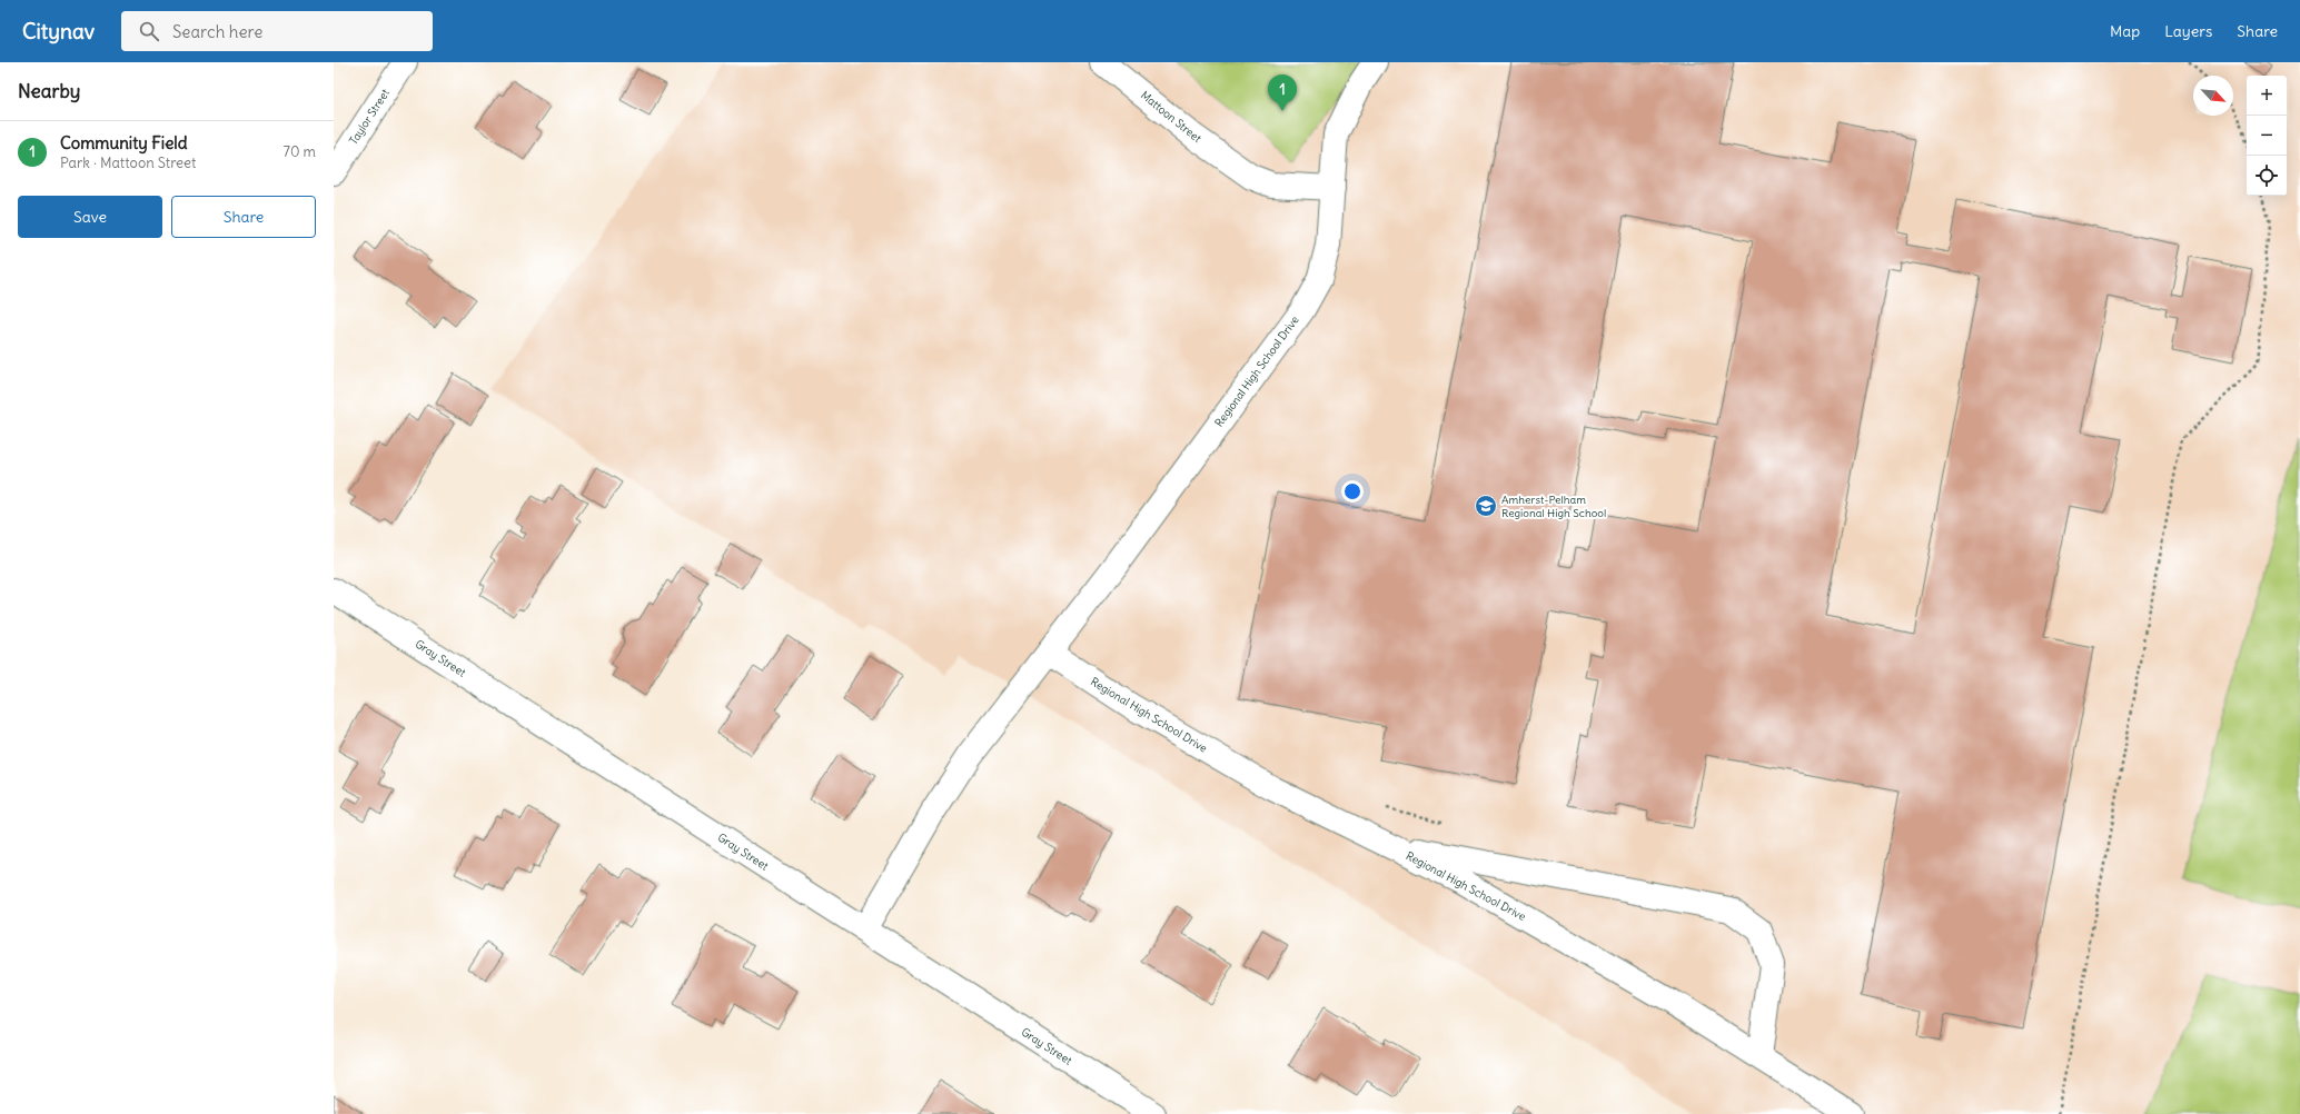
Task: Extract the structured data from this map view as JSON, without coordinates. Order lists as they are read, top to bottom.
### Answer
{
  "streets": {
    "street": [
      "Taylor Street",
      "Mattoon Street",
      "Regional High School Drive",
      "Gray Street"
    ]
  },
  "crossings": [
    ["Mattoon Street", "Regional High School Drive"]
  ],
  "places": {
    "school or university": ["Amherst-Pelham Regional High School"]
  },
  "north": "bottom right",
  "page": {
    "header": "Citynav",
    "search": "Search here",
    "nav": ["Map", "Layers", "Share"],
    "heading": "Nearby",
    "pins": "1",
    "map_buttons": ["+", "−"],
    "list": [
      {
        "mark": "1",
        "name": "Community Field",
        "note": "Park · Mattoon Street",
        "value": "70 m"
      }
    ],
    "buttons": ["Save", "Share"]
  }
}
